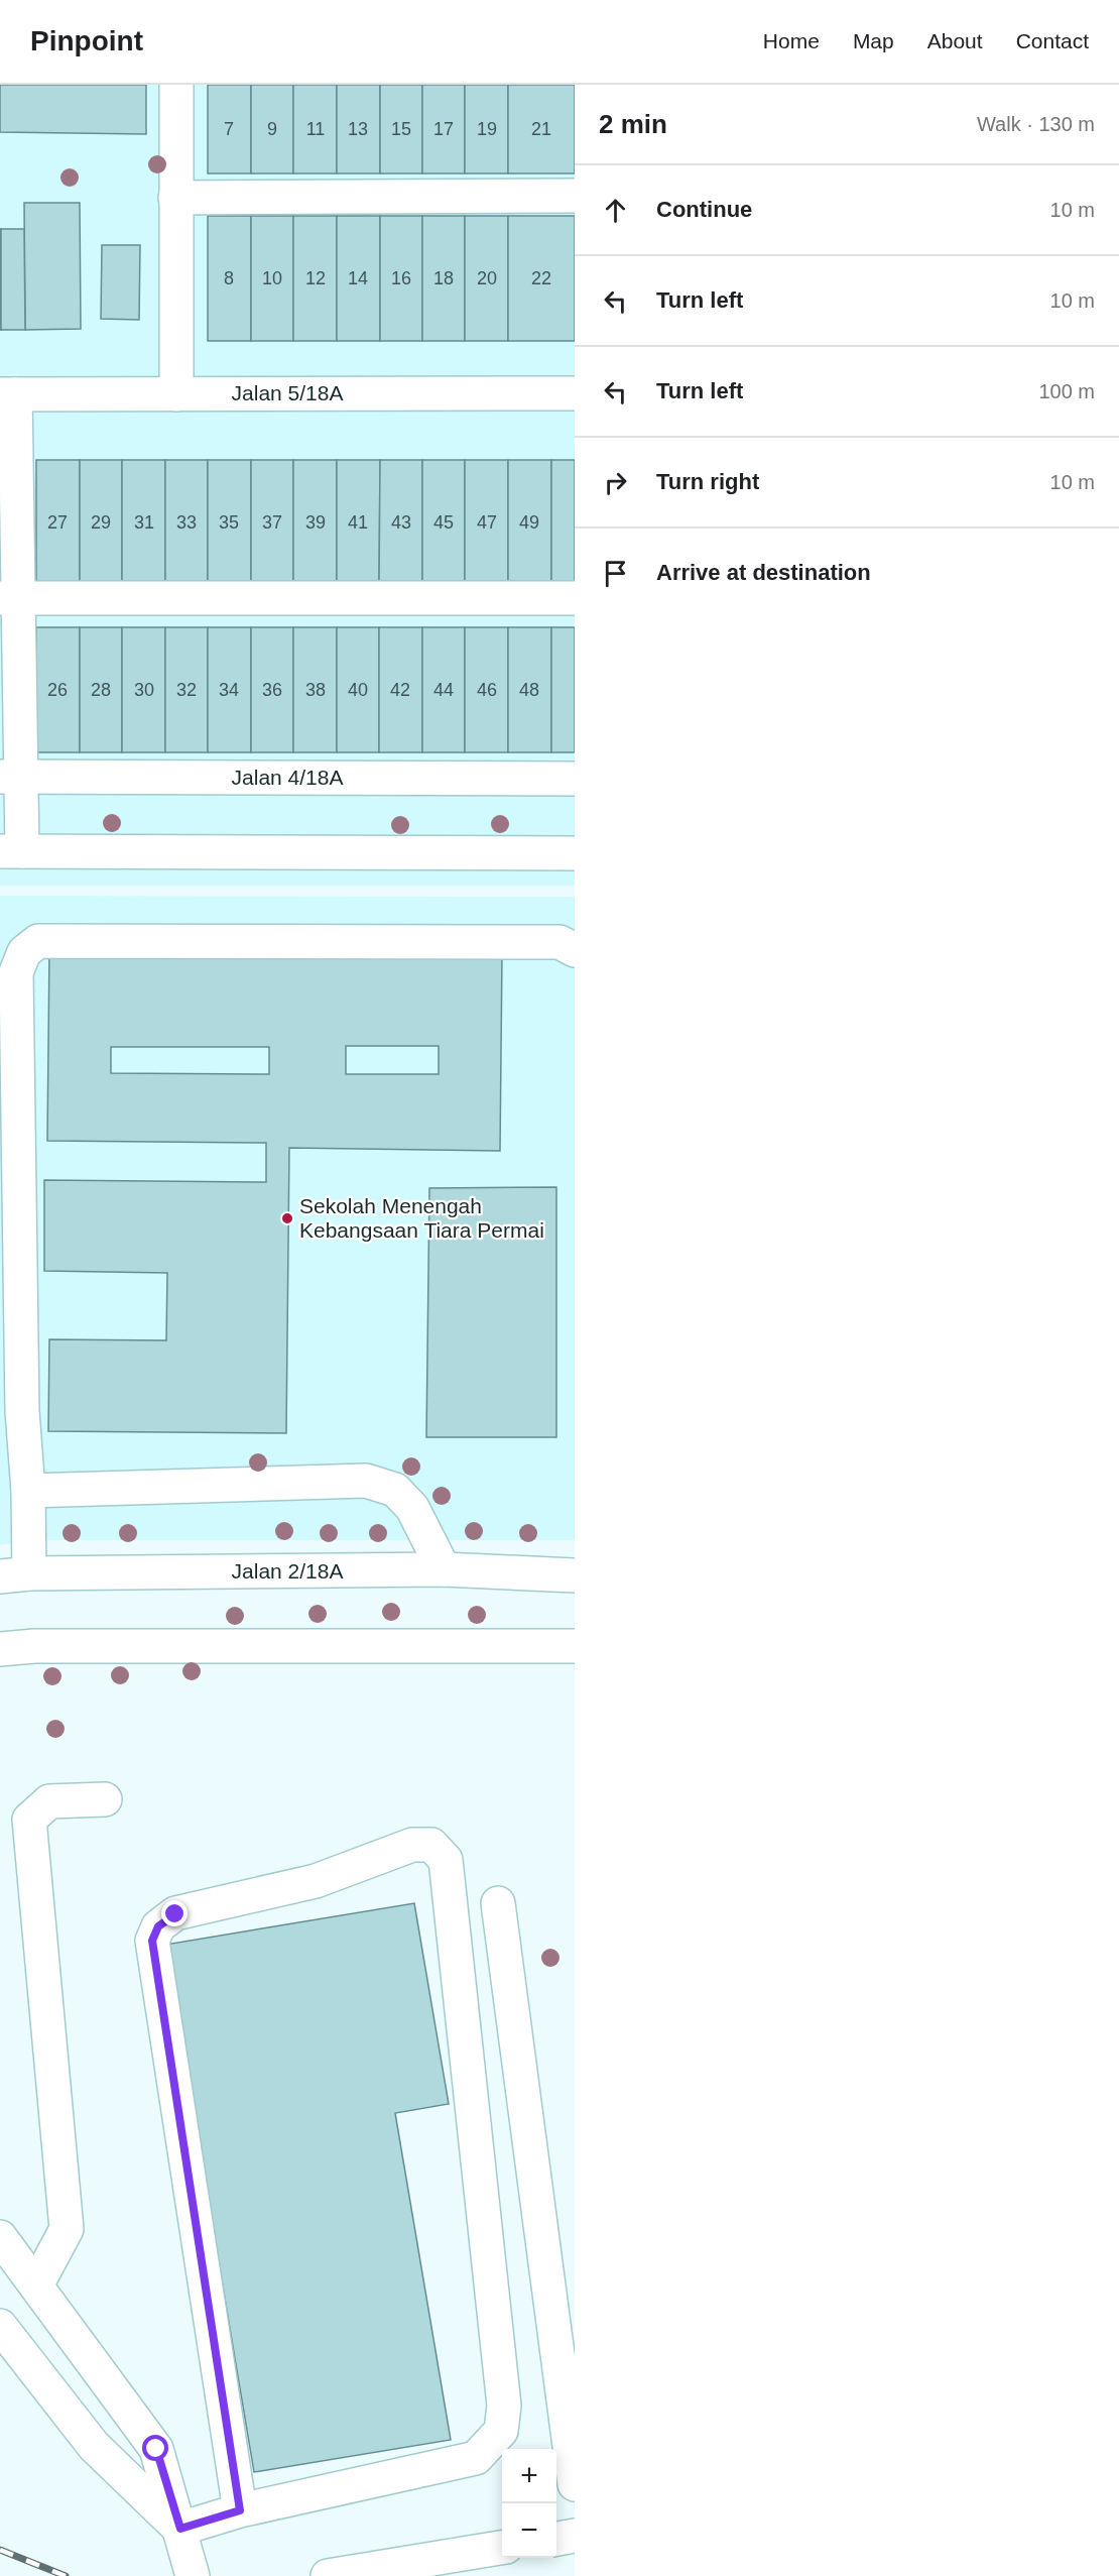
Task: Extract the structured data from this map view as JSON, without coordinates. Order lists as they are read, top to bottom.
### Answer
{
  "streets": {
    "street": ["Jalan 5/18A", "Jalan 4/18A", "Jalan 2/18A"]
  },
  "places": ["Sekolah Menengah Kebangsaan Tiara Permai"],
  "house_numbers": [
    "7",
    "9",
    "11",
    "13",
    "15",
    "17",
    "19",
    "21",
    "8",
    "10",
    "12",
    "14",
    "16",
    "18",
    "20",
    "22",
    "27",
    "29",
    "31",
    "33",
    "35",
    "37",
    "39",
    "41",
    "43",
    "45",
    "47",
    "49",
    "26",
    "28",
    "30",
    "32",
    "34",
    "36",
    "38",
    "40",
    "42",
    "44",
    "46",
    "48"
  ],
  "page": {
    "header": "Pinpoint",
    "nav": [
      "Home",
      "Map",
      "About",
      "Contact"
    ],
    "heading": ["2 min", "Walk · 130 m"],
    "list": [
      ["Continue", "10 m"],
      ["Turn left", "10 m"],
      ["Turn left", "100 m"],
      ["Turn right", "10 m"],
      "Arrive at destination"
    ],
    "map_buttons": ["+", "−"]
  }
}
